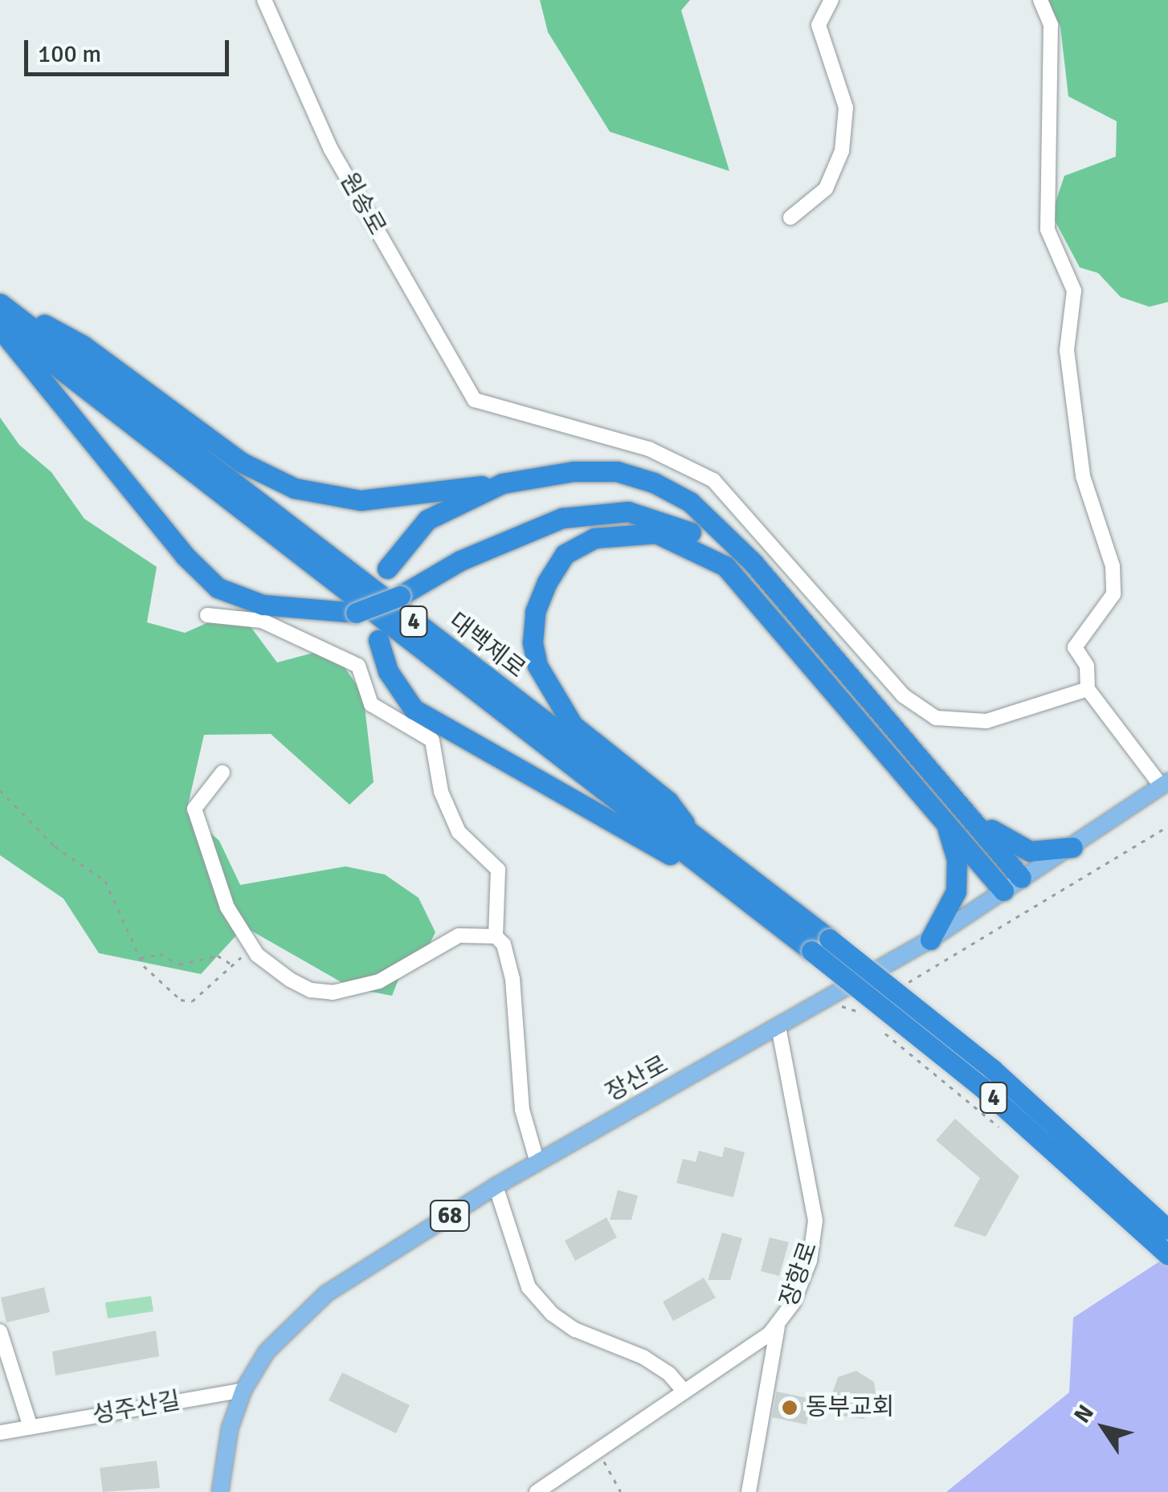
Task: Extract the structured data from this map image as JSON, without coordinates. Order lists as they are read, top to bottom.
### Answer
{
  "streets": {
    "highway": ["4", "대백제로"],
    "main road": ["장산로", "68"],
    "street": ["원송로", "장항로", "성주산길"]
  },
  "crossings": [
    ["4", "대백제로"],
    ["장산로", "장항로"],
    ["장산로", "성주산길"]
  ],
  "places": ["동부교회"],
  "scale_bar": "100 m",
  "north": "top left"
}
